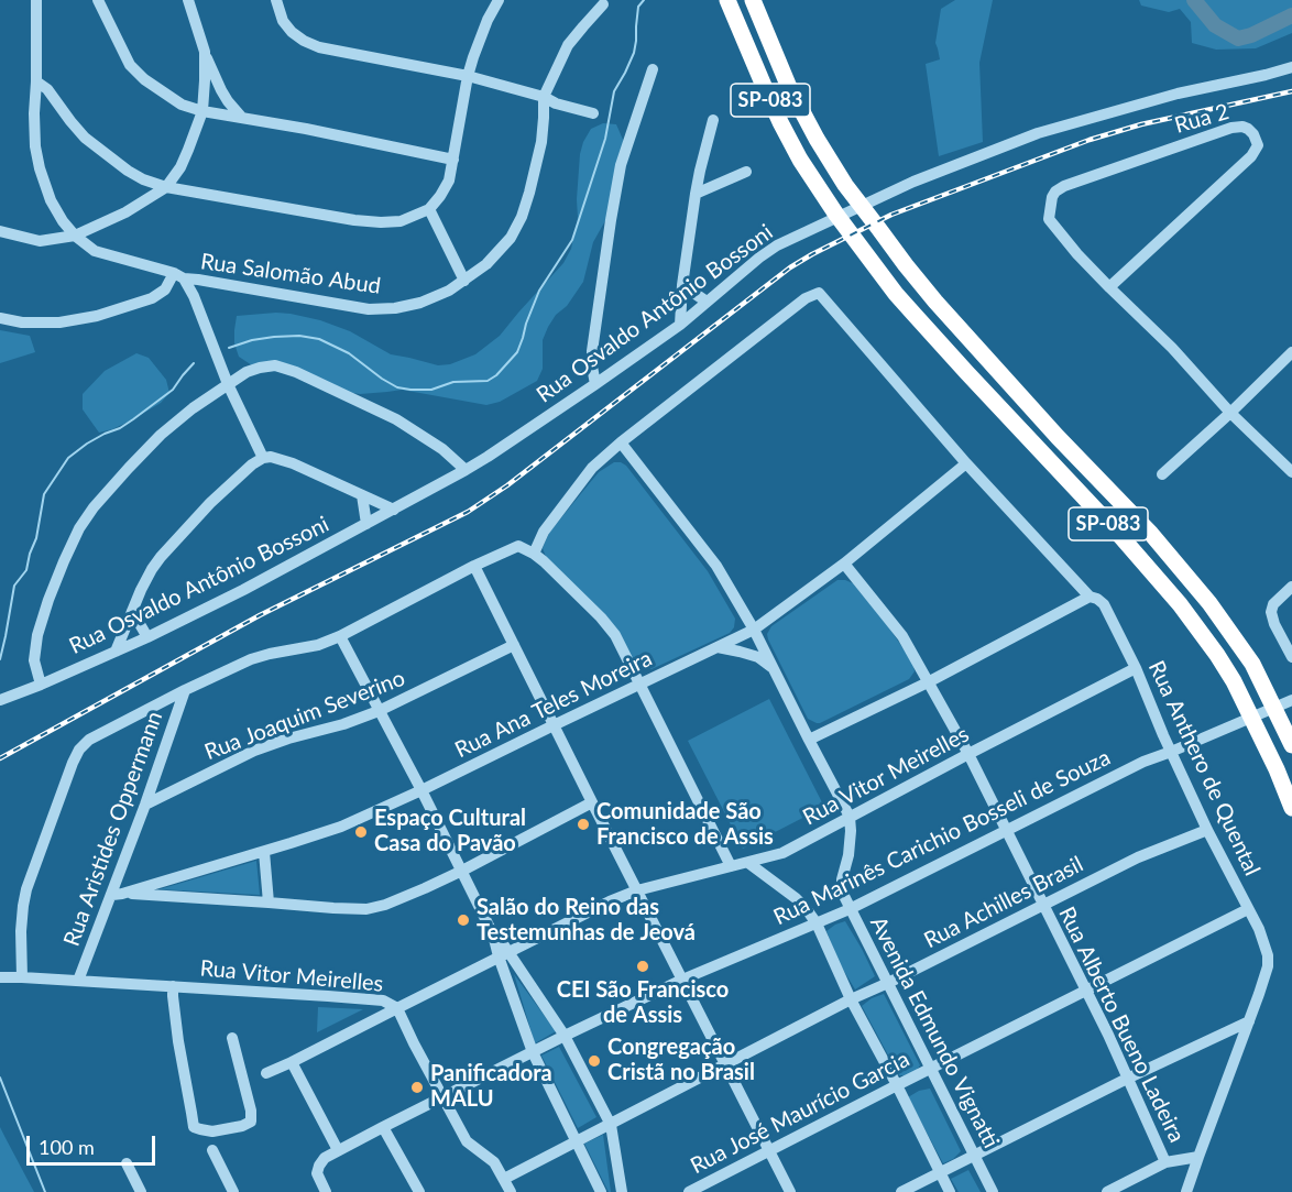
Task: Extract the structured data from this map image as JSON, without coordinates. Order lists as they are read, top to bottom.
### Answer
{
  "streets": {
    "highway": ["SP-083"],
    "street": [
      "Rua 2",
      "Rua Salomão Abud",
      "Rua Osvaldo Antônio Bossoni",
      "Rua Ana Teles Moreira",
      "Rua Joaquim Severino",
      "Rua Anthero de Quental",
      "Rua Vitor Meirelles",
      "Rua Aristides Oppermann",
      "Rua Marinês Carichio Bosseli de Souza",
      "Rua Achilles Brasil",
      "Rua Alberto Bueno Ladeira",
      "Avenida Edmundo Vignatti",
      "Rua José Maurício Garcia"
    ]
  },
  "crossings": [
    ["Rua Ana Teles Moreira", "Rua Anthero de Quental"],
    ["Rua Ana Teles Moreira", "Rua Aristides Oppermann"],
    ["Rua Ana Teles Moreira", "Rua Alberto Bueno Ladeira"],
    ["Rua Ana Teles Moreira", "Avenida Edmundo Vignatti"],
    ["Rua Joaquim Severino", "Rua Aristides Oppermann"],
    ["Rua Anthero de Quental", "Rua Vitor Meirelles"],
    ["Rua Anthero de Quental", "Rua Marinês Carichio Bosseli de Souza"],
    ["Rua Anthero de Quental", "Rua Achilles Brasil"],
    ["Rua Anthero de Quental", "Avenida Edmundo Vignatti"],
    ["Rua Anthero de Quental", "Rua José Maurício Garcia"],
    ["Rua Vitor Meirelles", "Rua Aristides Oppermann"],
    ["Rua Vitor Meirelles", "Rua Alberto Bueno Ladeira"],
    ["Rua Vitor Meirelles", "Avenida Edmundo Vignatti"],
    ["Rua Marinês Carichio Bosseli de Souza", "Rua Alberto Bueno Ladeira"],
    ["Rua Marinês Carichio Bosseli de Souza", "Avenida Edmundo Vignatti"],
    ["Rua Achilles Brasil", "Rua Alberto Bueno Ladeira"],
    ["Rua Achilles Brasil", "Avenida Edmundo Vignatti"],
    ["Rua Alberto Bueno Ladeira", "Rua José Maurício Garcia"],
    ["Avenida Edmundo Vignatti", "Rua José Maurício Garcia"]
  ],
  "places": [
    "Comunidade São Francisco de Assis",
    "Espaço Cultural Casa do Pavão",
    "Salão do Reino das Testemunhas de Jeová",
    "CEI São Francisco de Assis",
    "Congregação Cristã no Brasil",
    "Panificadora MALU"
  ],
  "scale_bar": "100 m"
}
